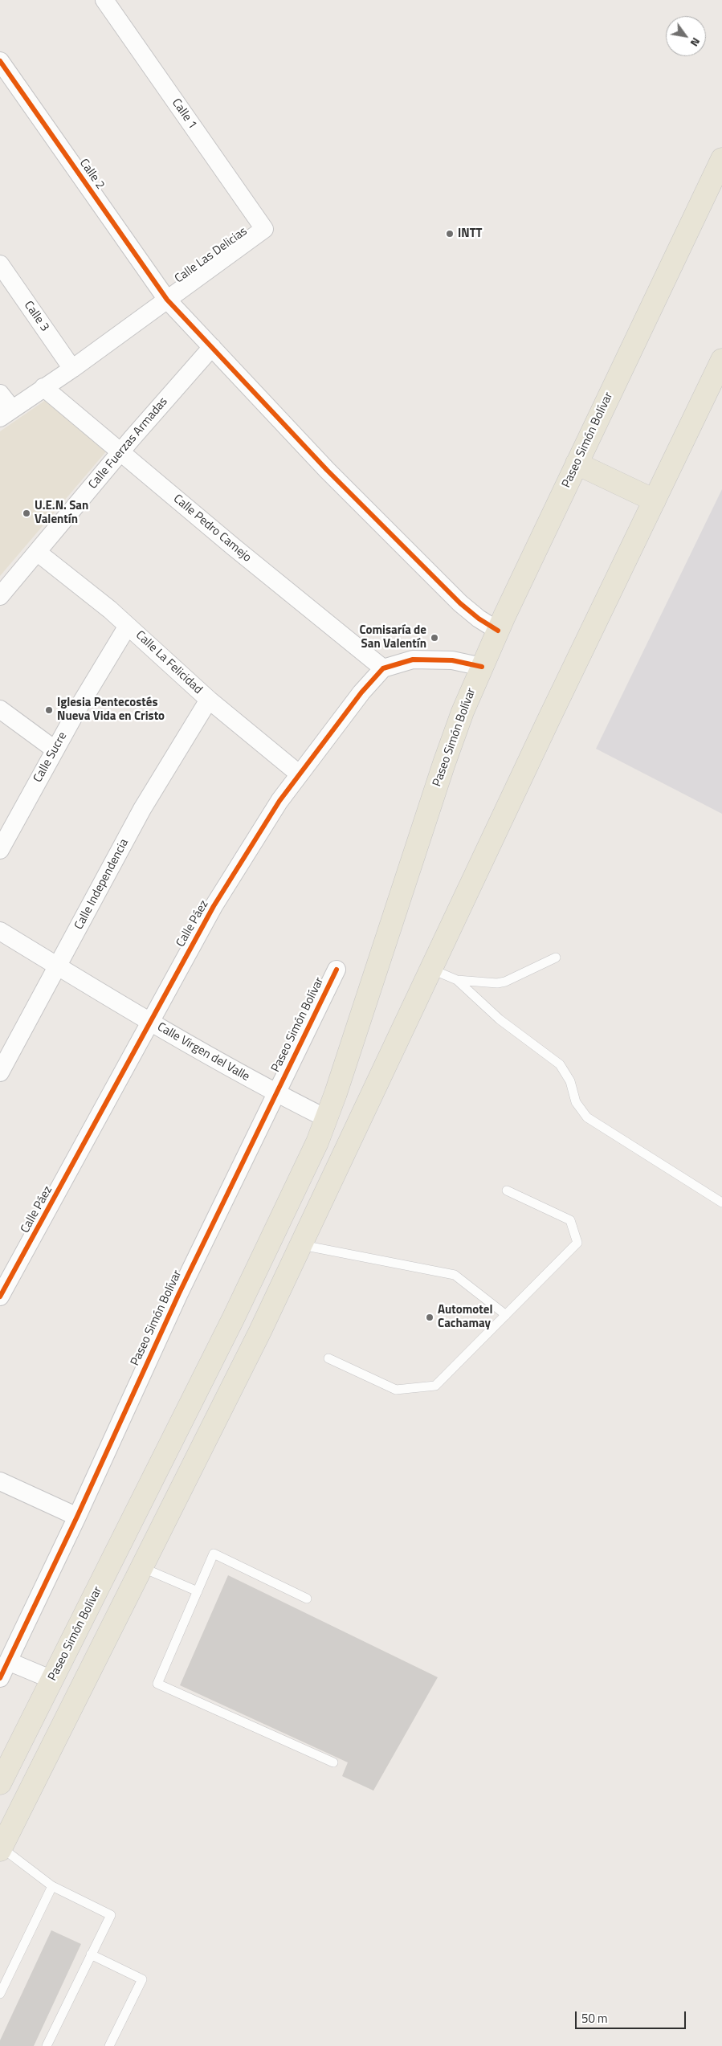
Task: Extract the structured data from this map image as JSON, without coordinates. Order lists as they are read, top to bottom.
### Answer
{
  "streets": {
    "main road": ["Paseo Simón Bolívar"],
    "street": [
      "Calle 1",
      "Calle 2",
      "Calle Las Delicias",
      "Calle 3",
      "Calle Fuerzas Armadas",
      "Calle Pedro Camejo",
      "Calle La Felicidad",
      "Calle Sucre",
      "Calle Independencia",
      "Calle Páez",
      "Calle Virgen del Valle"
    ]
  },
  "crossings": [
    ["Calle 1", "Calle Las Delicias"],
    ["Calle 2", "Calle Las Delicias"],
    ["Calle 2", "Paseo Simón Bolívar"],
    ["Calle 2", "Calle Fuerzas Armadas"],
    ["Calle Las Delicias", "Calle 3"],
    ["Calle Las Delicias", "Calle Pedro Camejo"],
    ["Paseo Simón Bolívar", "Calle Virgen del Valle"],
    ["Calle Fuerzas Armadas", "Calle Pedro Camejo"],
    ["Calle Fuerzas Armadas", "Calle La Felicidad"],
    ["Calle Pedro Camejo", "Calle Páez"],
    ["Calle La Felicidad", "Calle Sucre"],
    ["Calle La Felicidad", "Calle Independencia"],
    ["Calle La Felicidad", "Calle Páez"],
    ["Calle Independencia", "Calle Virgen del Valle"],
    ["Calle Páez", "Calle Virgen del Valle"]
  ],
  "places": [
    "INTT",
    "U.E.N. San Valentín",
    "Comisaría de San Valentín",
    "Iglesia Pentecostés Nueva Vida en Cristo",
    "Automotel Cachamay"
  ],
  "scale_bar": "50 m",
  "north": "bottom right"
}
